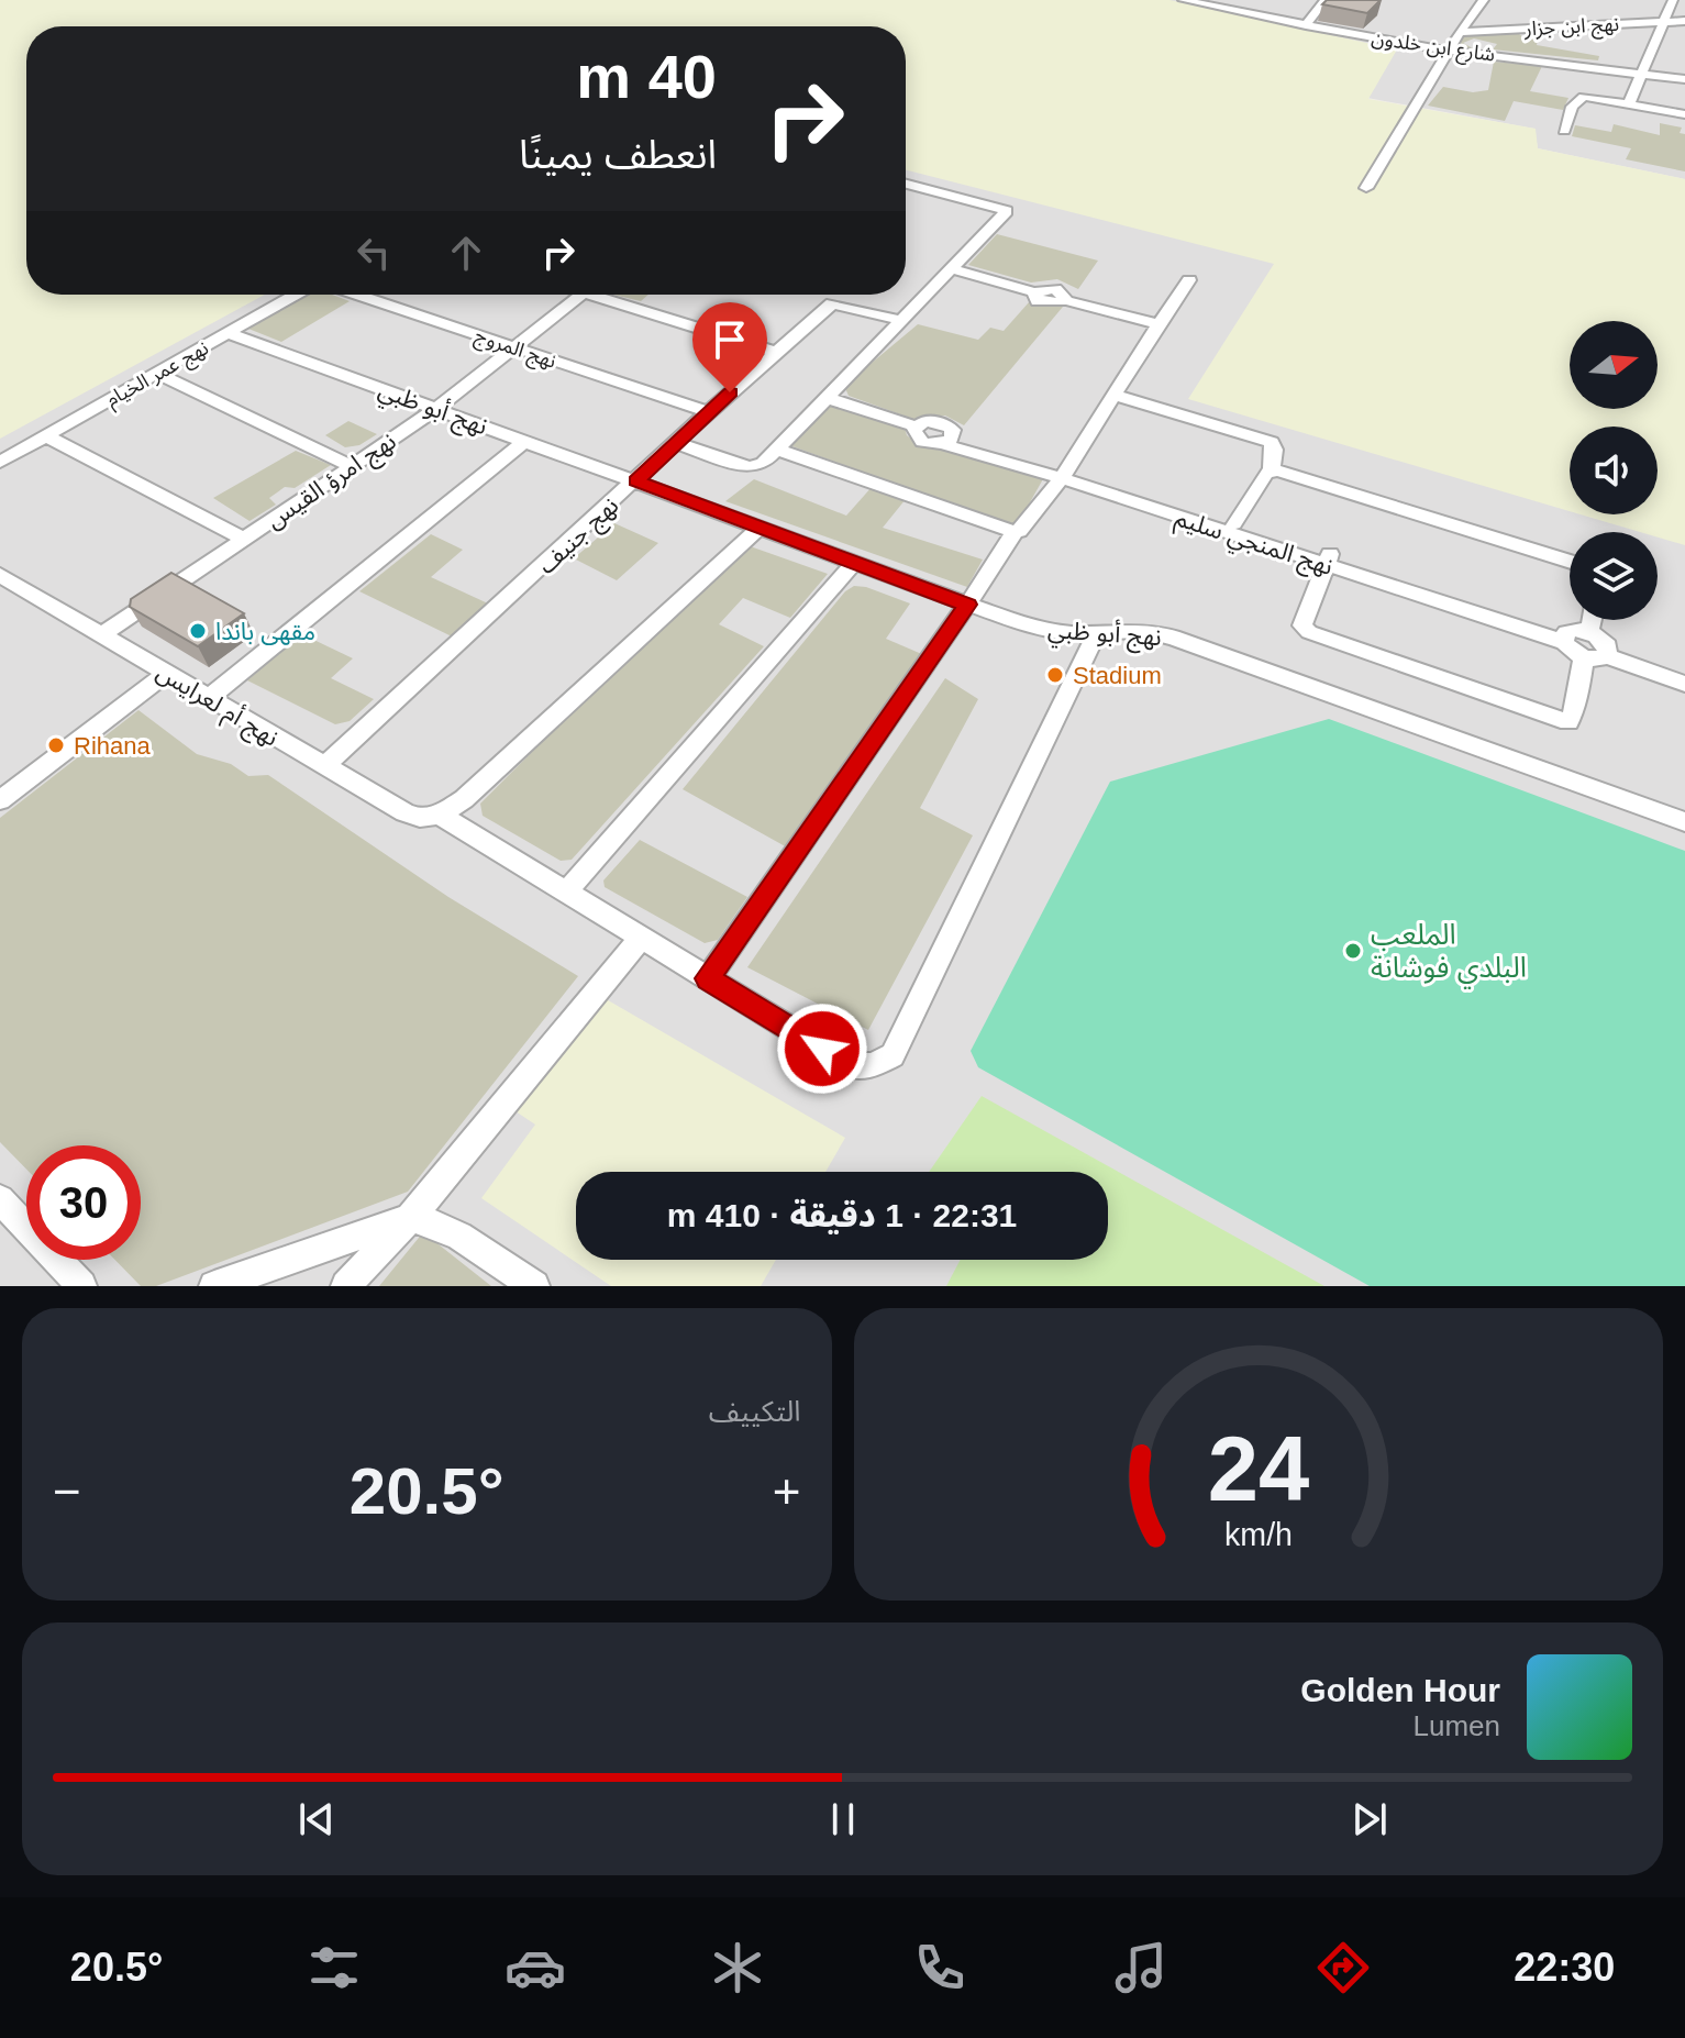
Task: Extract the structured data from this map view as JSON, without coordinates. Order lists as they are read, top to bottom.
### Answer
{
  "streets": {
    "street": [
      "نهج ابن جزار",
      "شارع ابن خلدون",
      "نهج المروج",
      "نهج عمر الخيام",
      "نهج أبو ظبي",
      "نهج امرؤ القيس",
      "نهج جنيف",
      "نهج المنجي سليم",
      "نهج أم لعرايس"
    ]
  },
  "crossings": [
    ["نهج المروج", "نهج امرؤ القيس"],
    ["نهج المروج", "نهج جنيف"],
    ["نهج عمر الخيام", "نهج أبو ظبي"],
    ["نهج أبو ظبي", "نهج امرؤ القيس"],
    ["نهج أبو ظبي", "نهج جنيف"],
    ["نهج أبو ظبي", "نهج أم لعرايس"],
    ["نهج امرؤ القيس", "نهج أم لعرايس"],
    ["نهج جنيف", "نهج أم لعرايس"]
  ],
  "places": [
    "مقهى باندا",
    "Stadium",
    "Rihana",
    "الملعب البلدي فوشانة"
  ],
  "north": "right",
  "page": {
    "turn": ["40 m", "انعطف يمينًا"],
    "limit": "30",
    "trip": "22:31 · 1 دقيقة · 410 m",
    "tile": "التكييف",
    "heat": ["−", "20.5°", "+"],
    "song": ["Golden Hour", "Lumen"],
    "tabs": ["22:30", "20.5°"],
    "gauge": ["24", "km/h"]
  }
}
